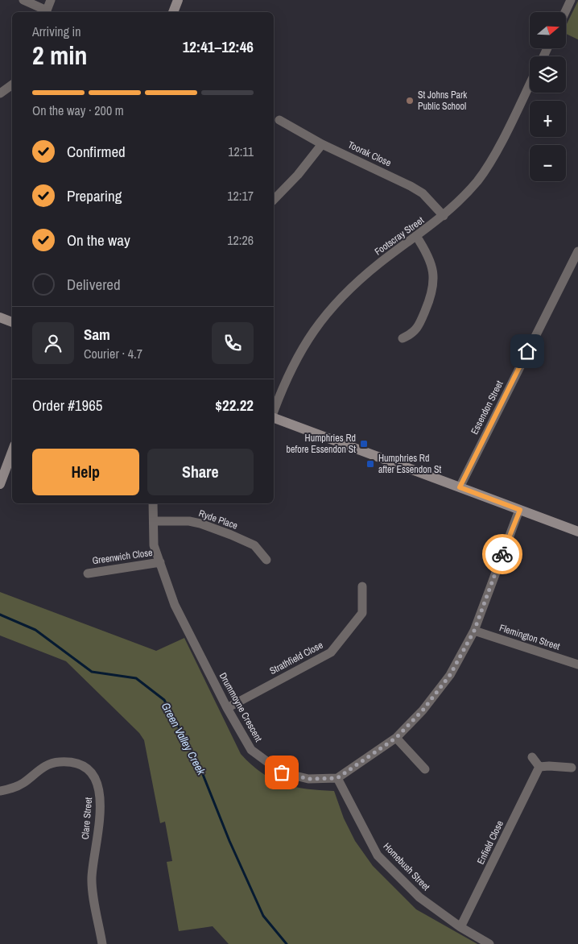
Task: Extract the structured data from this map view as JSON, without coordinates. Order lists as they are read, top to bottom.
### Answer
{
  "streets": {
    "street": [
      "Toorak Close",
      "Footscray Street",
      "Essendon Street",
      "Ryde Place",
      "Greenwich Close",
      "Flemington Street",
      "Strathfield Close",
      "Drummoyne Crescent",
      "Clare Street",
      "Enfield Close",
      "Homebush Street"
    ]
  },
  "crossings": [
    ["Toorak Close", "Footscray Street"],
    ["Ryde Place", "Drummoyne Crescent"],
    ["Greenwich Close", "Drummoyne Crescent"],
    ["Strathfield Close", "Drummoyne Crescent"],
    ["Drummoyne Crescent", "Homebush Street"],
    ["Enfield Close", "Homebush Street"]
  ],
  "water": ["Green Valley Creek"],
  "places": {
    "other": ["St Johns Park Public School"],
    "transit": ["Humphries Rd before Essendon St", "Humphries Rd after Essendon St"]
  },
  "north": "right",
  "page": {
    "map_buttons": ["+", "−"],
    "heading": ["2 min", "Arriving in", "12:41–12:46"],
    "panel": [
      "Sam",
      "Courier · 4.7",
      "Order #1965",
      "$22.22"
    ],
    "bar": "On the way · 200 m",
    "list": [
      ["Confirmed", "12:11"],
      ["Preparing", "12:17"],
      ["On the way", "12:26"],
      "Delivered"
    ],
    "buttons": ["Help", "Share"]
  }
}
